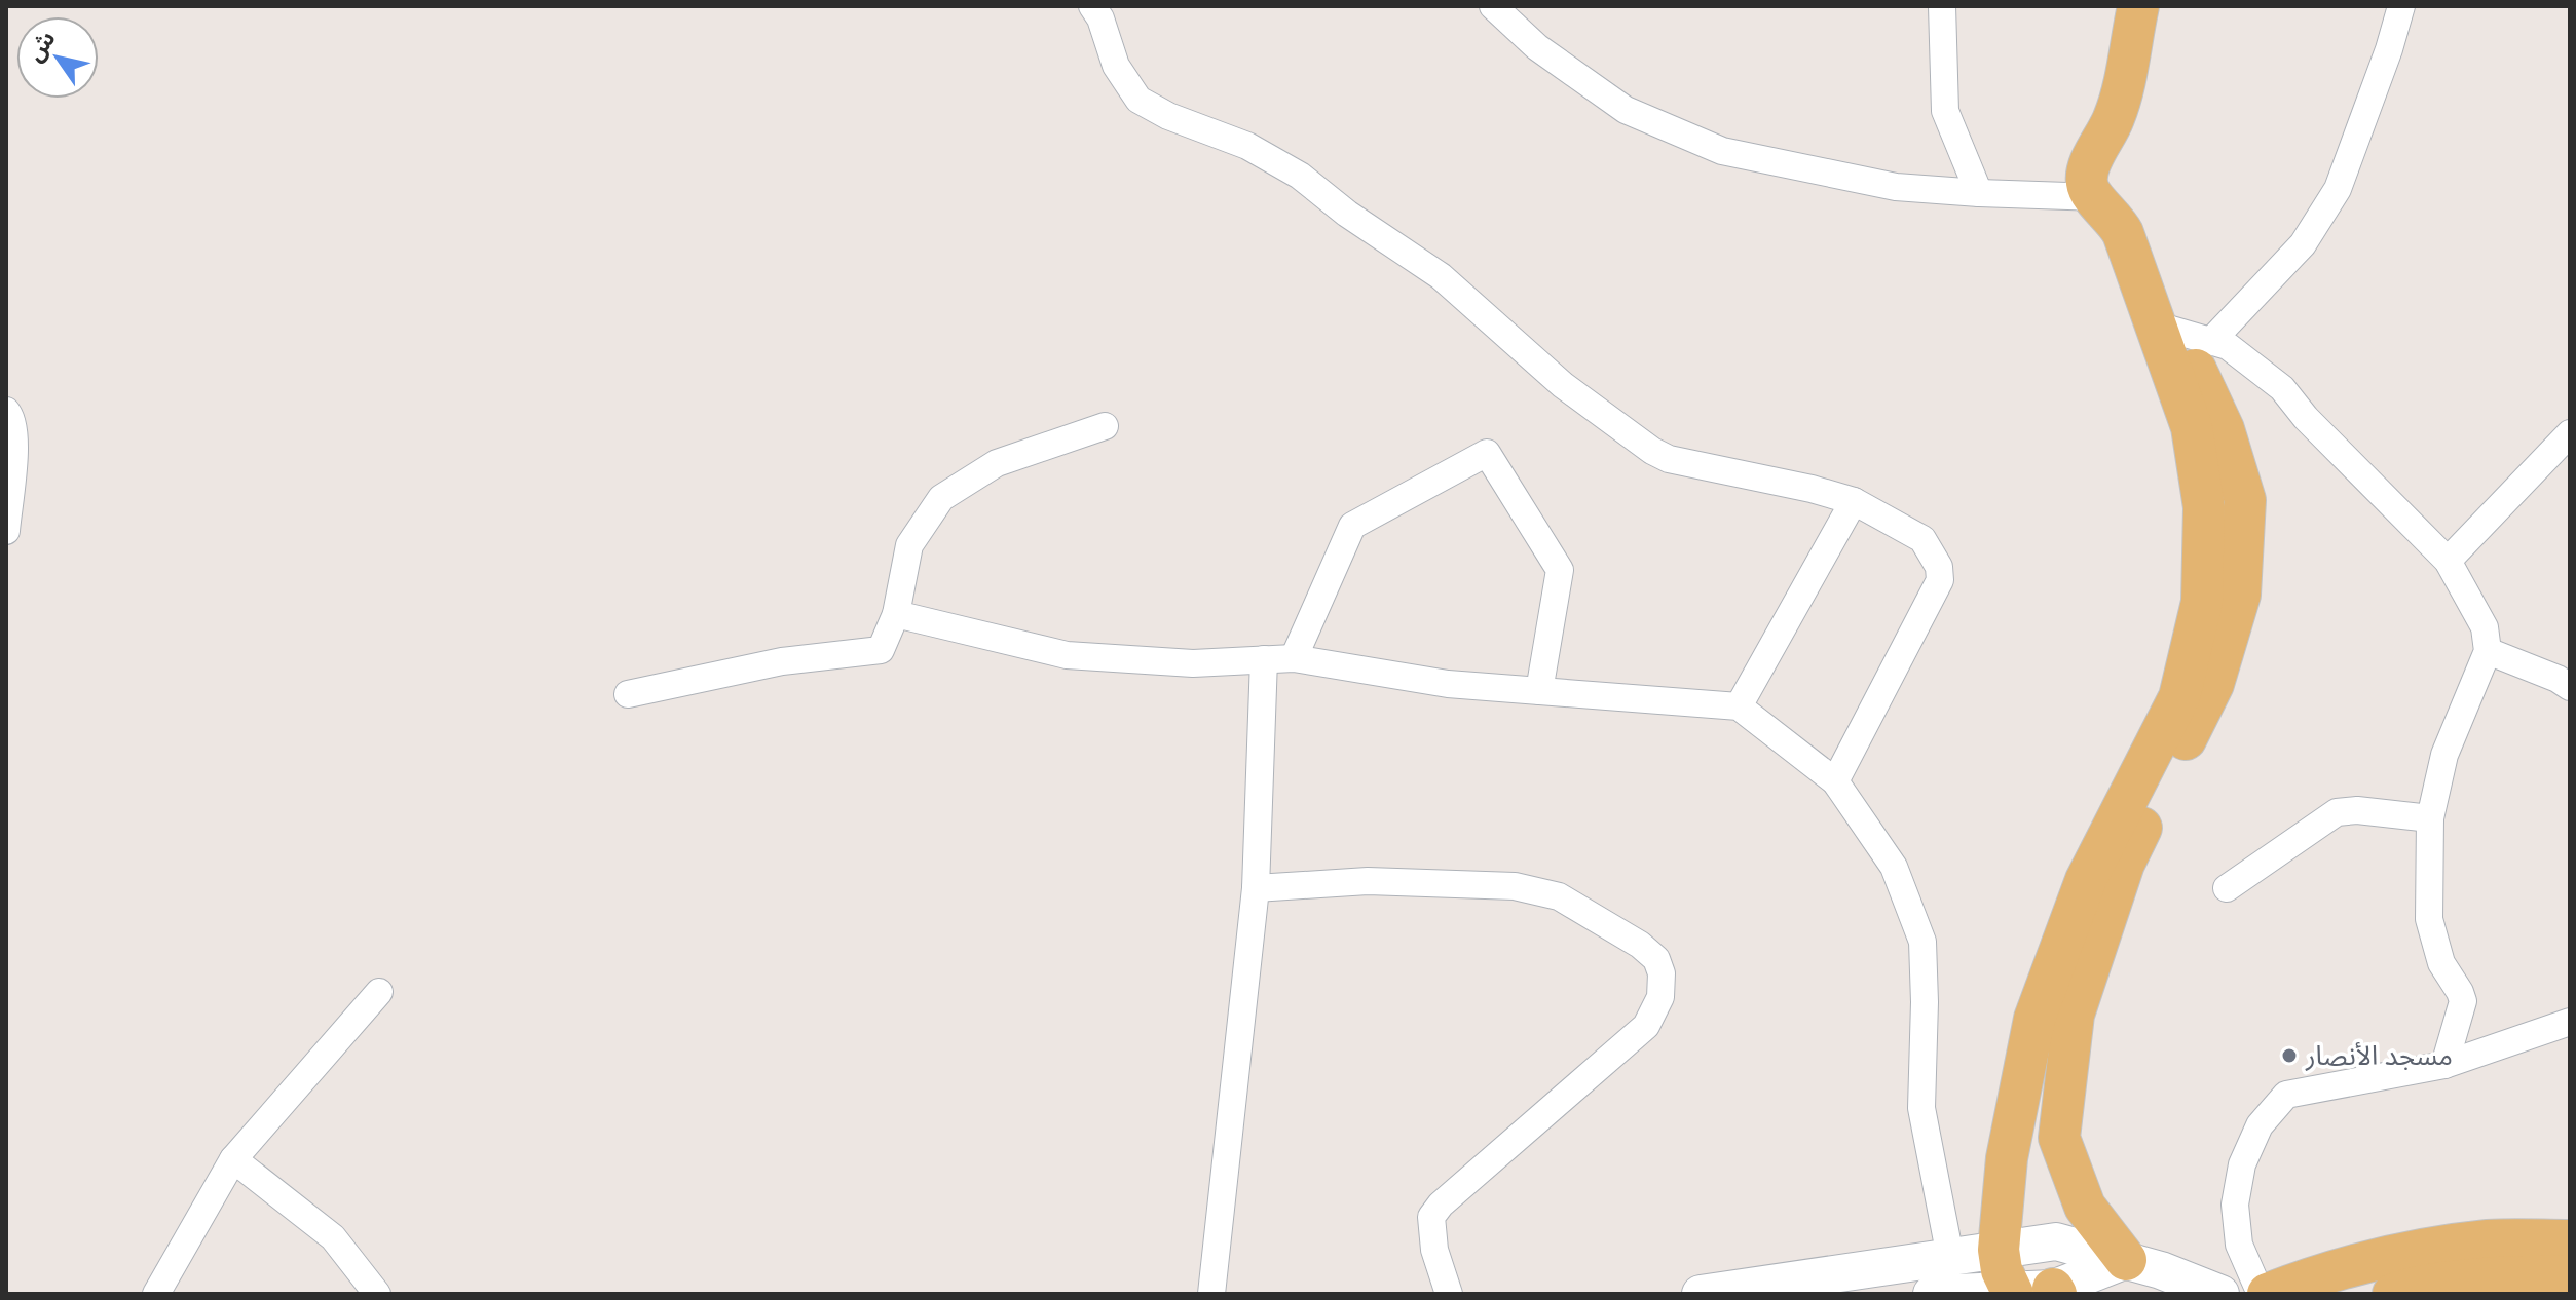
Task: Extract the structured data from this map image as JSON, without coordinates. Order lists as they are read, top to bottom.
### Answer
{
  "places": ["مسجد الأنصار"],
  "north": "top left"
}
